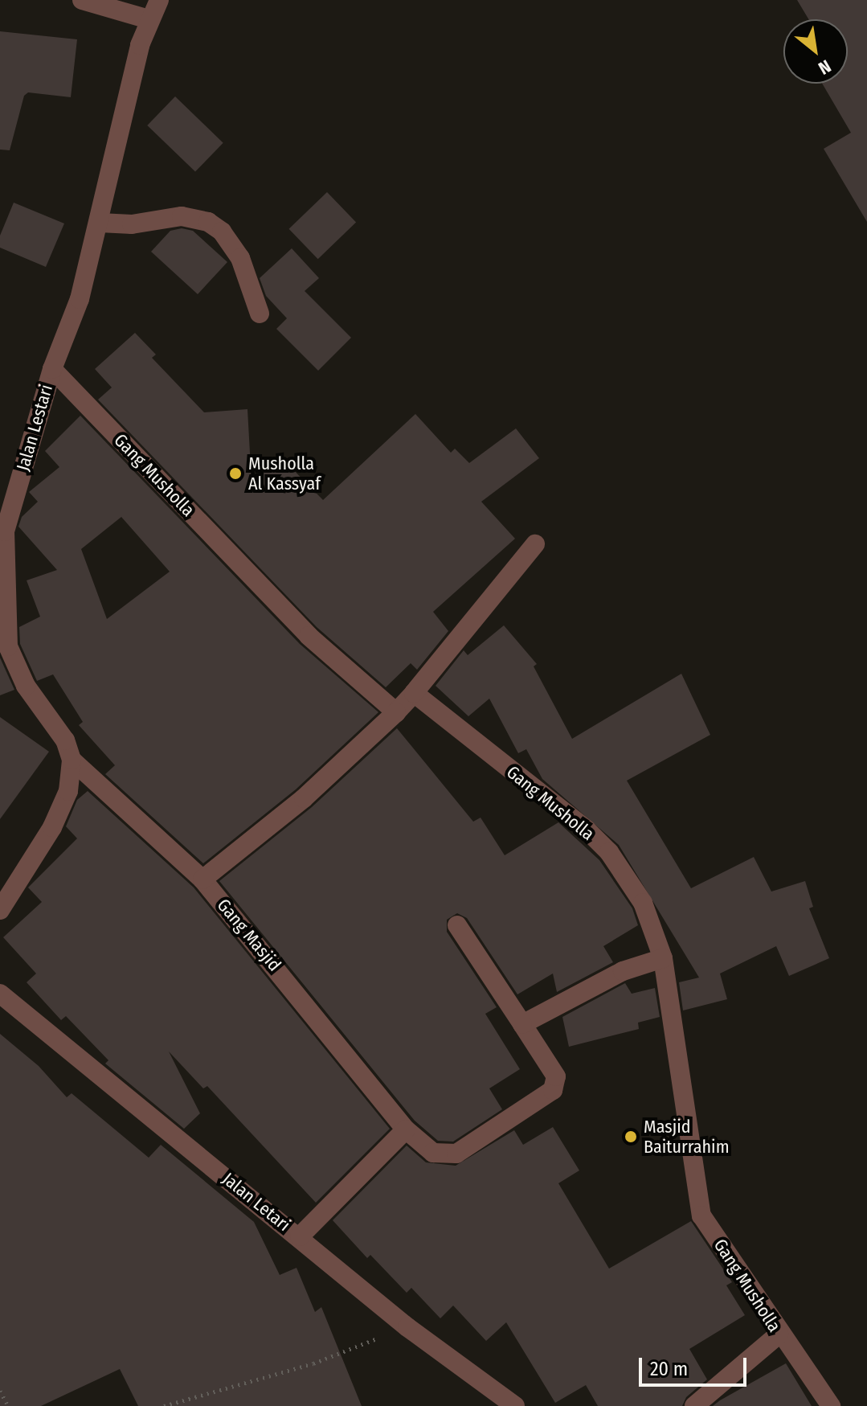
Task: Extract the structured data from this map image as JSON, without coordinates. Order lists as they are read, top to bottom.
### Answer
{
  "streets": {
    "street": [
      "Jalan Lestari",
      "Gang Musholla",
      "Gang Masjid",
      "Jalan Letari"
    ]
  },
  "crossings": [
    ["Jalan Lestari", "Gang Musholla"],
    ["Jalan Lestari", "Gang Masjid"]
  ],
  "places": ["Musholla Al Kassyaf", "Masjid Baiturrahim"],
  "scale_bar": "20 m",
  "north": "bottom right"
}
